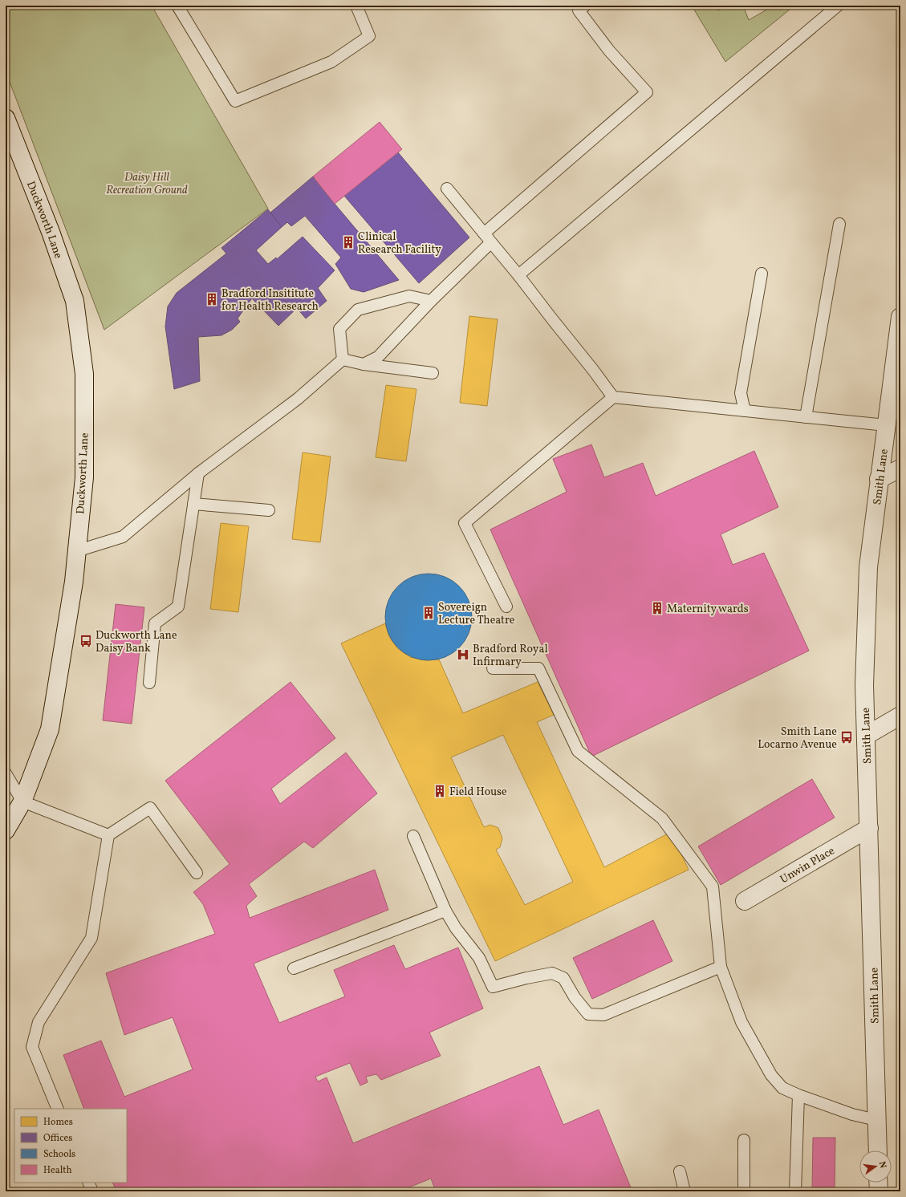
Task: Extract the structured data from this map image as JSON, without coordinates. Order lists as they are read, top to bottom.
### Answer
{
  "streets": {
    "street": ["Duckworth Lane", "Smith Lane", "Unwin Place"]
  },
  "crossings": [
    ["Smith Lane", "Unwin Place"]
  ],
  "parks": ["Daisy Hill Recreation Ground"],
  "places": {
    "building": [
      "Clinical Research Facility",
      "Bradford Insititute for Health Research",
      "Maternity wards",
      "Sovereign Lecture Theatre",
      "Field House"
    ],
    "bus stop": ["Duckworth Lane Daisy Bank", "Smith Lane Locarno Avenue"],
    "hospital": ["Bradford Royal Infirmary"]
  },
  "legend": [
    "Homes",
    "Offices",
    "Schools",
    "Health"
  ],
  "north": "right"
}
